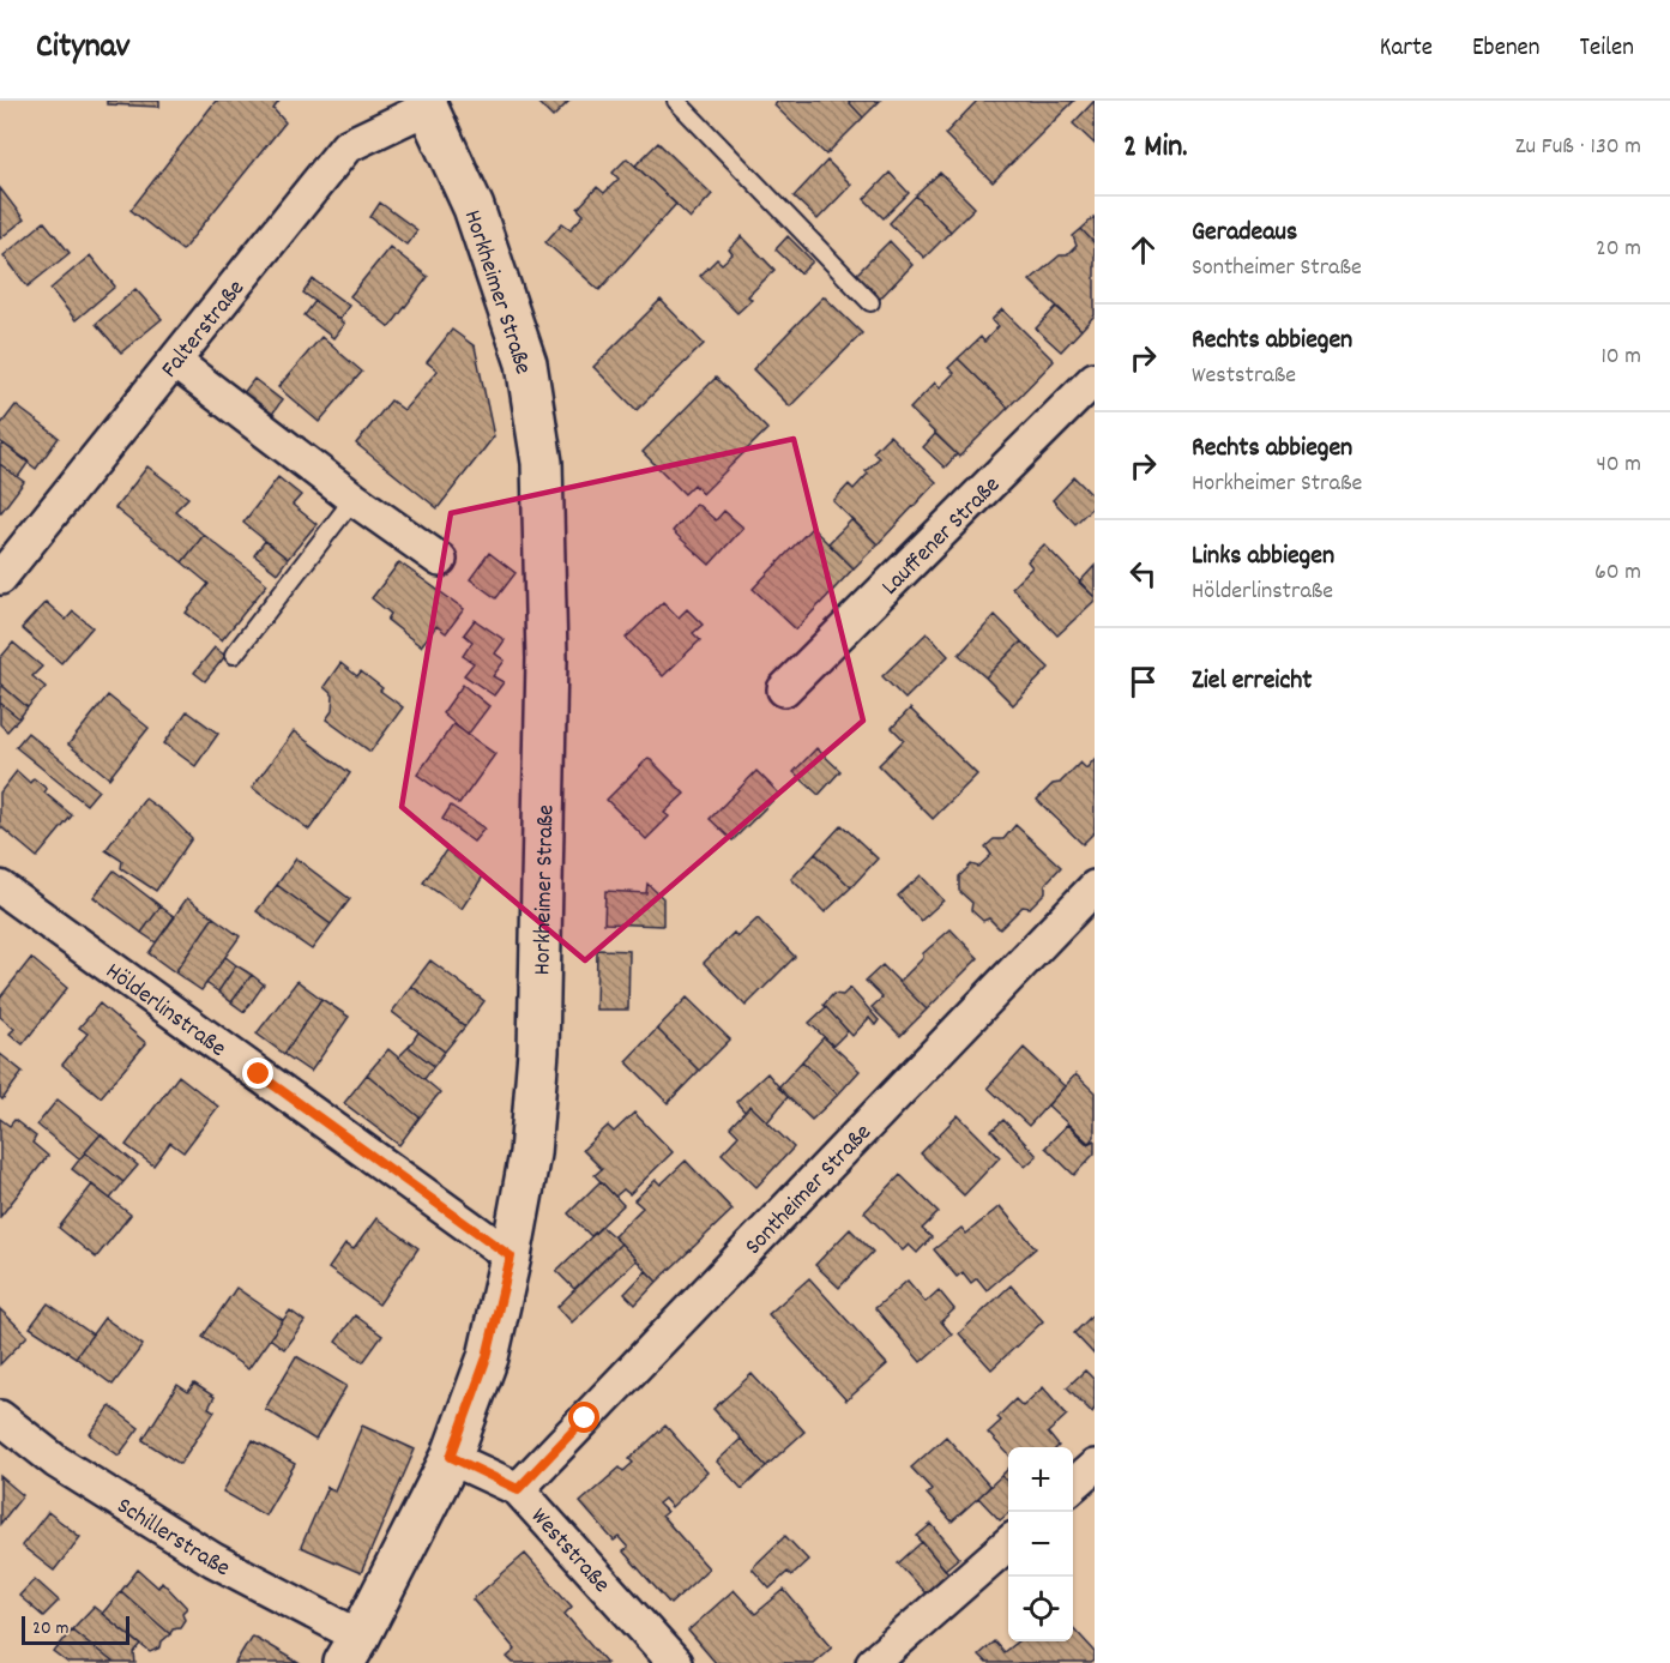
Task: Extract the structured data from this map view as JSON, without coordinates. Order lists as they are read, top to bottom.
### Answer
{
  "streets": {
    "main road": ["Horkheimer Straße"],
    "street": [
      "Falterstraße",
      "Lauffener Straße",
      "Hölderlinstraße",
      "Sontheimer Straße",
      "Schillerstraße",
      "Weststraße"
    ]
  },
  "crossings": [
    ["Horkheimer Straße", "Falterstraße"],
    ["Horkheimer Straße", "Hölderlinstraße"],
    ["Horkheimer Straße", "Schillerstraße"],
    ["Horkheimer Straße", "Weststraße"],
    ["Sontheimer Straße", "Weststraße"]
  ],
  "scale_bar": "20 m",
  "page": {
    "header": "Citynav",
    "nav": ["Karte", "Ebenen", "Teilen"],
    "heading": ["2 Min.", "Zu Fuß · 130 m"],
    "list": [
      ["Geradeaus", "Sontheimer Straße", "20 m"],
      ["Rechts abbiegen", "Weststraße", "10 m"],
      ["Rechts abbiegen", "Horkheimer Straße", "40 m"],
      ["Links abbiegen", "Hölderlinstraße", "60 m"],
      "Ziel erreicht"
    ],
    "map_buttons": ["+", "−"],
    "scale": "20 m"
  }
}
